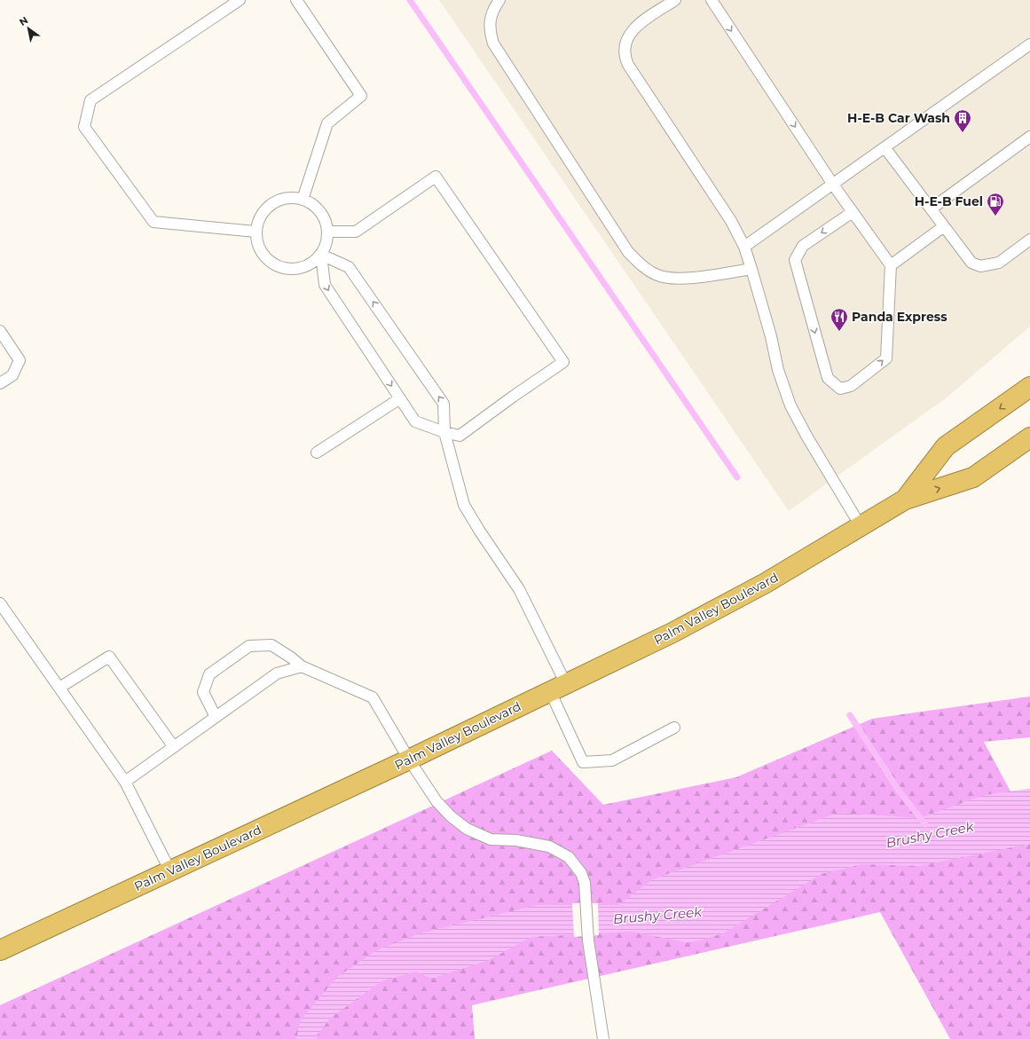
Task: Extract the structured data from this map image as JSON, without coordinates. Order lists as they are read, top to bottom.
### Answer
{
  "streets": {
    "highway": ["Palm Valley Boulevard"]
  },
  "water": ["Brushy Creek"],
  "places": {
    "building": ["H-E-B Car Wash"],
    "fuel station": ["H-E-B Fuel"],
    "restaurant": ["Panda Express"]
  },
  "north": "top left"
}
